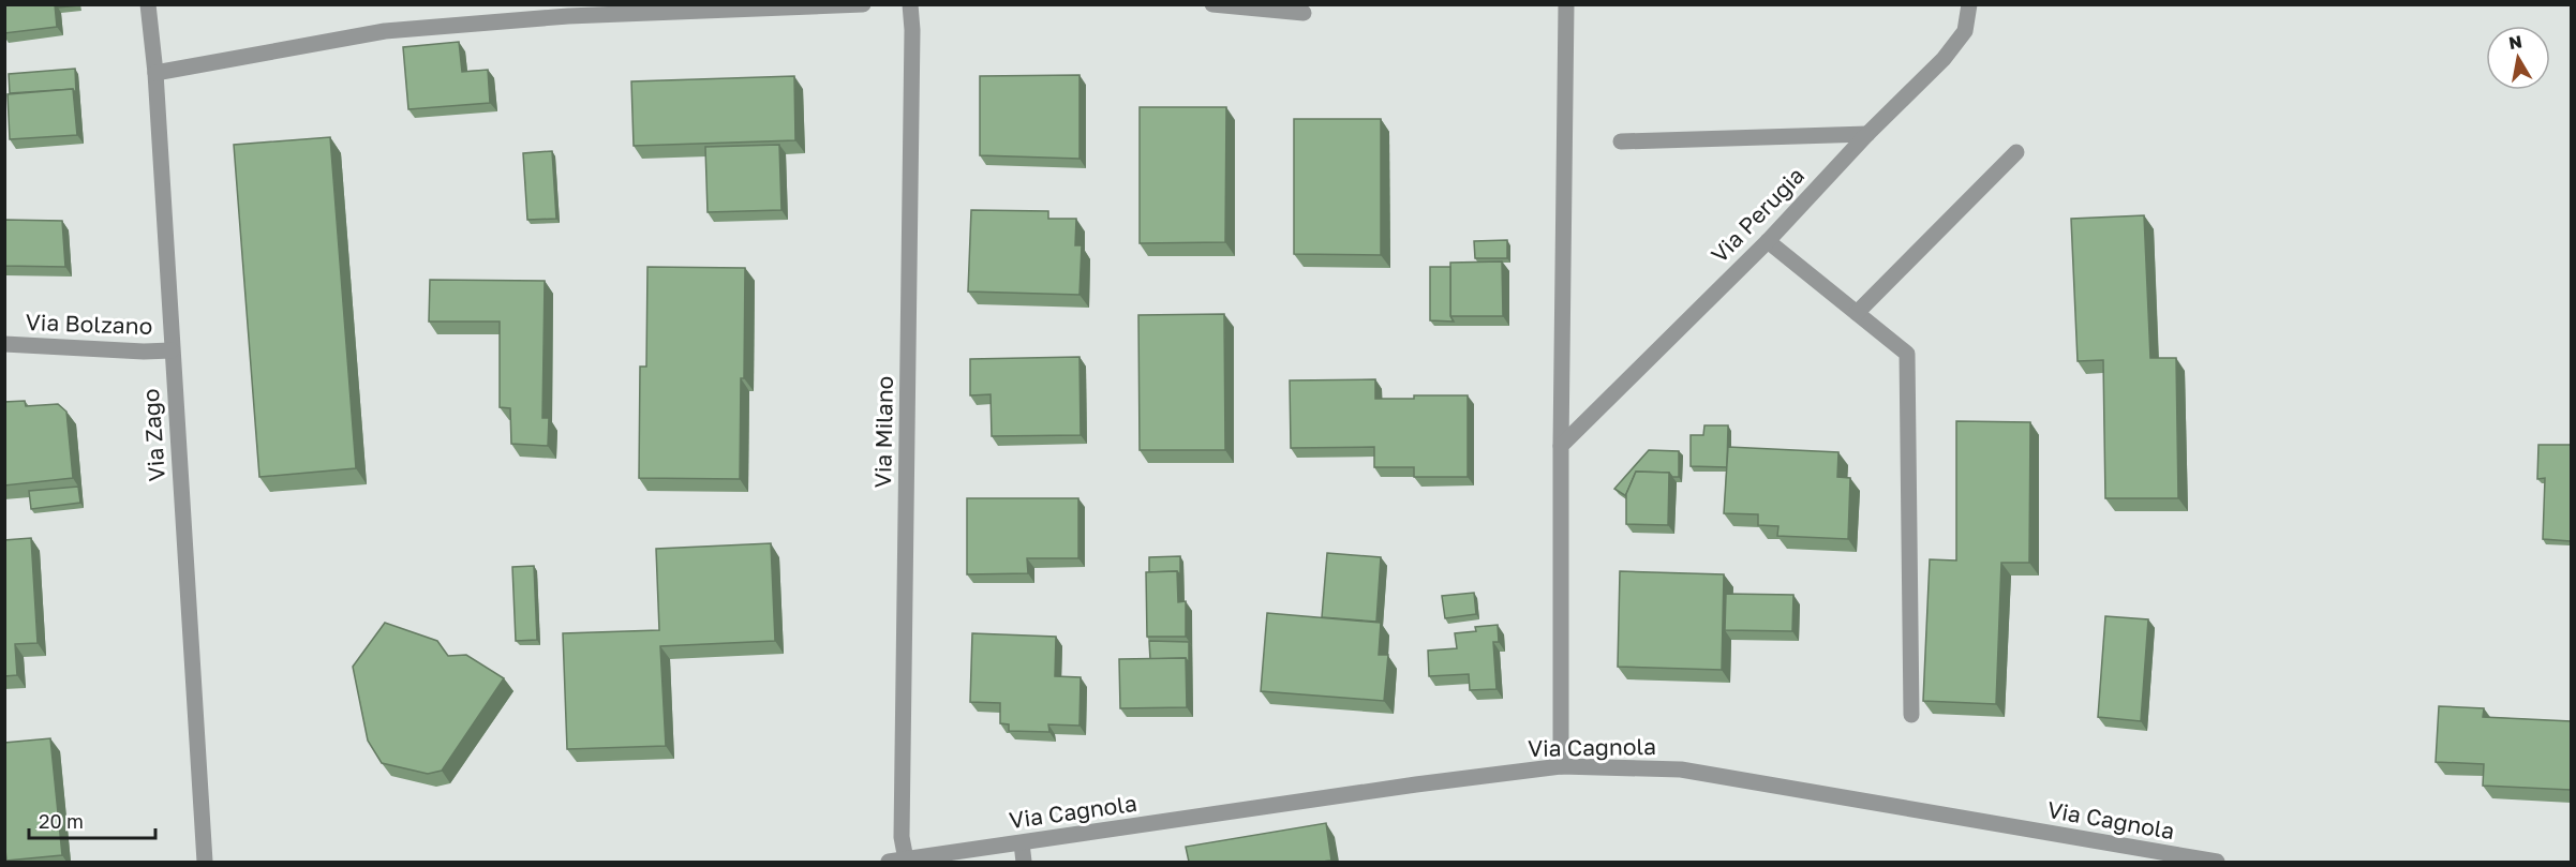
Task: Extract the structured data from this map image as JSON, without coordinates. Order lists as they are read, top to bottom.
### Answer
{
  "streets": {
    "street": [
      "Via Perugia",
      "Via Bolzano",
      "Via Milano",
      "Via Zago",
      "Via Cagnola"
    ]
  },
  "crossings": [
    ["Via Bolzano", "Via Zago"],
    ["Via Milano", "Via Cagnola"]
  ],
  "scale_bar": "20 m",
  "north": "top"
}
